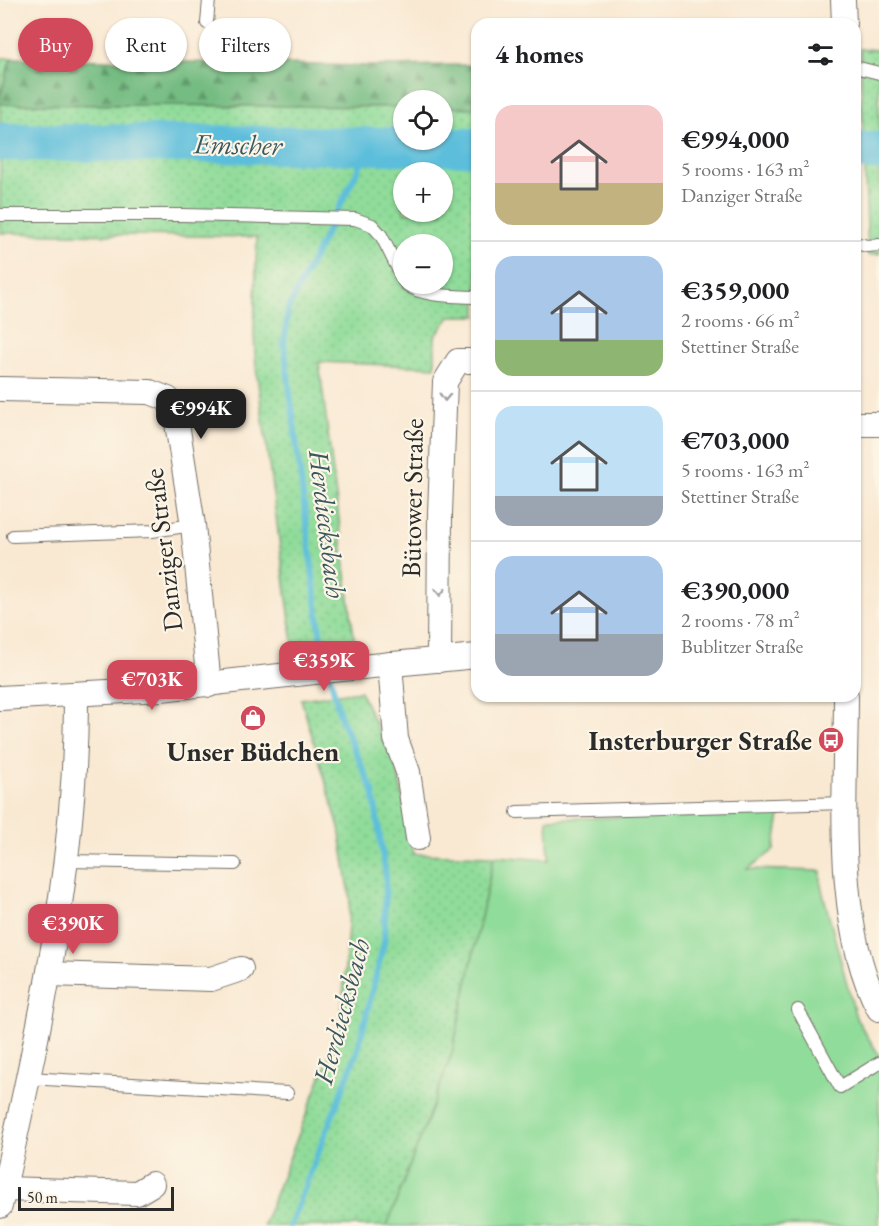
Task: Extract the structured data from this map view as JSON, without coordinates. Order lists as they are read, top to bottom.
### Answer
{
  "streets": {
    "street": ["Bütower Straße", "Danziger Straße"]
  },
  "one_way": ["Bütower Straße"],
  "water": ["Emscher", "Herdiecksbach"],
  "places": {
    "shop": ["Unser Büdchen"],
    "bus stop": ["Insterburger Straße"]
  },
  "scale_bar": "50 m",
  "page": {
    "chip": ["Buy", "Rent", "Filters"],
    "heading": "4 homes",
    "map_buttons": ["+", "−"],
    "list": [
      {
        "name": "€994,000",
        "note": "5 rooms · 163 m² · Danziger Straße"
      },
      {
        "name": "€359,000",
        "note": "2 rooms · 66 m² · Stettiner Straße"
      },
      {
        "name": "€703,000",
        "note": "5 rooms · 163 m² · Stettiner Straße"
      },
      {
        "name": "€390,000",
        "note": "2 rooms · 78 m² · Bublitzer Straße"
      }
    ],
    "price": [
      "€994K",
      "€359K",
      "€703K",
      "€390K"
    ],
    "scale": "50 m"
  }
}
